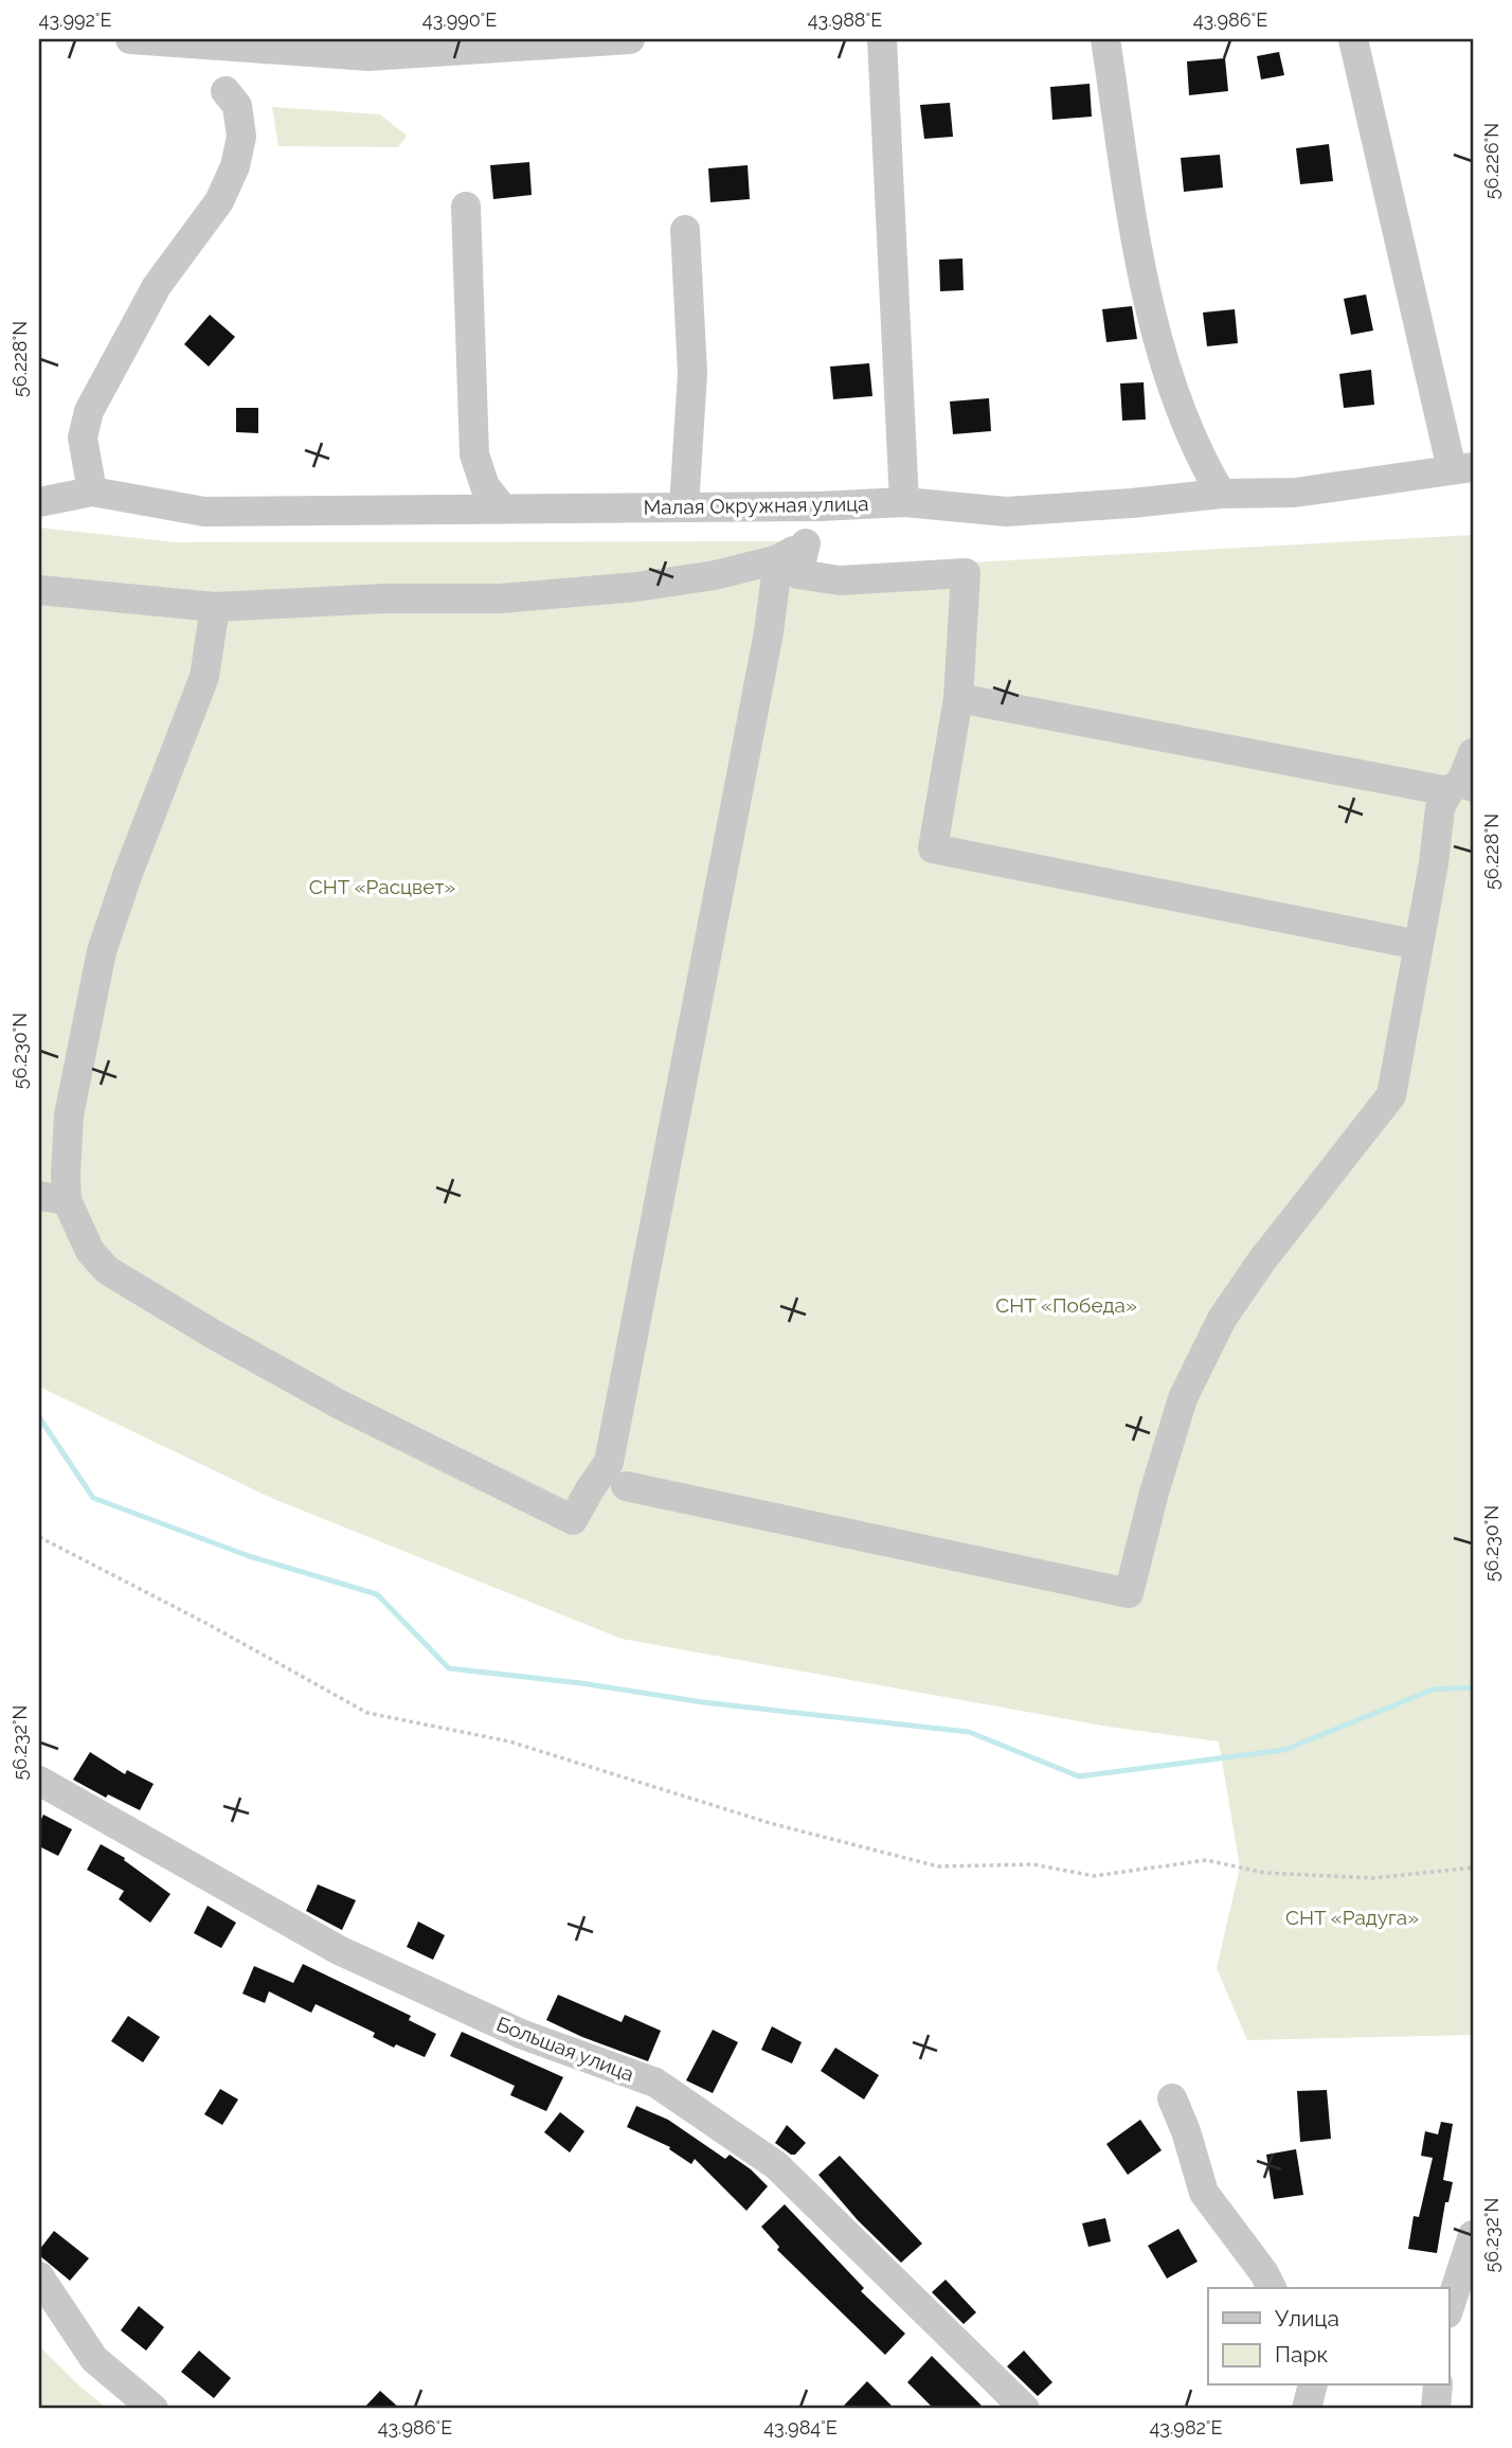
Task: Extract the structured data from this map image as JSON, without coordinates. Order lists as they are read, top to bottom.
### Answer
{
  "streets": {
    "street": ["Малая Окружная улица", "Большая улица"]
  },
  "parks": ["СНТ «Расцвет»", "СНТ «Победа»", "СНТ «Радуга»"],
  "legend": ["Улица", "Парк"],
  "coordinates": [
    "43.992°E",
    "43.990°E",
    "43.988°E",
    "43.986°E",
    "56.226°N",
    "56.228°N",
    "56.230°N",
    "56.232°N",
    "43.984°E",
    "43.982°E"
  ]
}
